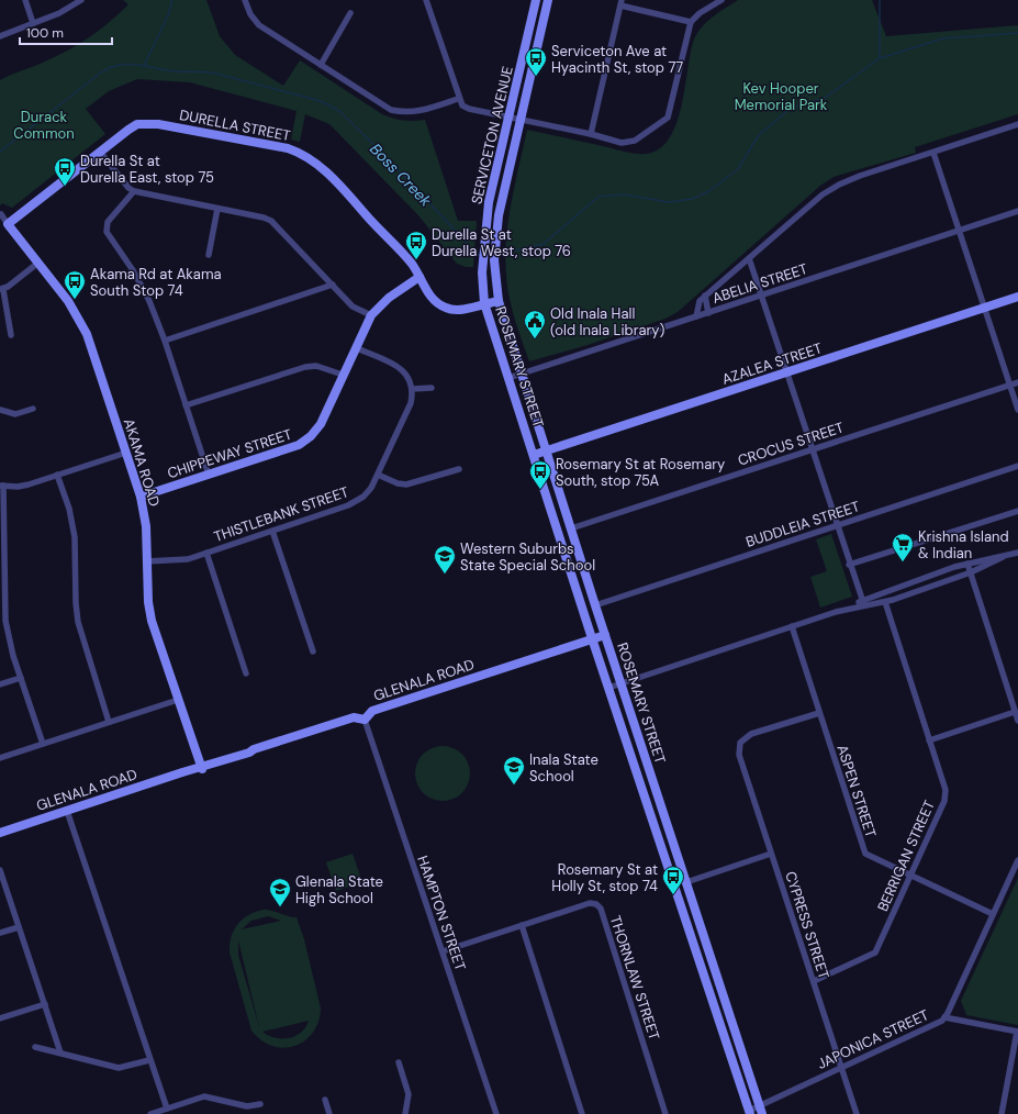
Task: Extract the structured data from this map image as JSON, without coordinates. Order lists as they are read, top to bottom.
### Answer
{
  "streets": {
    "street": [
      "DURELLA STREET",
      "SERVICETON AVENUE",
      "ABELIA STREET",
      "AZALEA STREET",
      "ROSEMARY STREET",
      "CROCUS STREET",
      "CHIPPEWAY STREET",
      "AKAMA ROAD",
      "THISTLEBANK STREET",
      "BUDDLEIA STREET",
      "GLENALA ROAD",
      "ASPEN STREET",
      "BERRIGAN STREET",
      "HAMPTON STREET",
      "CYPRESS STREET",
      "THORNLAW STREET",
      "JAPONICA STREET"
    ]
  },
  "crossings": [
    ["DURELLA STREET", "SERVICETON AVENUE"],
    ["DURELLA STREET", "ROSEMARY STREET"],
    ["DURELLA STREET", "CHIPPEWAY STREET"],
    ["DURELLA STREET", "AKAMA ROAD"],
    ["SERVICETON AVENUE", "ROSEMARY STREET"],
    ["ABELIA STREET", "ROSEMARY STREET"],
    ["AZALEA STREET", "ROSEMARY STREET"],
    ["ROSEMARY STREET", "CROCUS STREET"],
    ["ROSEMARY STREET", "BUDDLEIA STREET"],
    ["ROSEMARY STREET", "GLENALA ROAD"],
    ["ROSEMARY STREET", "JAPONICA STREET"],
    ["CHIPPEWAY STREET", "AKAMA ROAD"],
    ["AKAMA ROAD", "THISTLEBANK STREET"],
    ["AKAMA ROAD", "GLENALA ROAD"],
    ["GLENALA ROAD", "HAMPTON STREET"],
    ["ASPEN STREET", "BERRIGAN STREET"],
    ["ASPEN STREET", "CYPRESS STREET"],
    ["ASPEN STREET", "JAPONICA STREET"],
    ["BERRIGAN STREET", "CYPRESS STREET"],
    ["HAMPTON STREET", "THORNLAW STREET"],
    ["CYPRESS STREET", "JAPONICA STREET"]
  ],
  "water": ["Boss Creek"],
  "parks": ["Kev Hooper Memorial Park", "Durack Common"],
  "places": {
    "bus stop": [
      "Serviceton Ave at Hyacinth St, stop 77",
      "Durella St at Durella East, stop 75",
      "Durella St at Durella West, stop 76",
      "Akama Rd at Akama South Stop 74",
      "Rosemary St at Rosemary South, stop 75A",
      "Rosemary St at Holly St, stop 74"
    ],
    "public building": ["Old Inala Hall (old Inala Library)"],
    "supermarket": ["Krishna Island & Indian"],
    "school or university": ["Western Suburbs State Special School", "Inala State School", "Glenala State High School"]
  },
  "scale_bar": "100 m"
}
